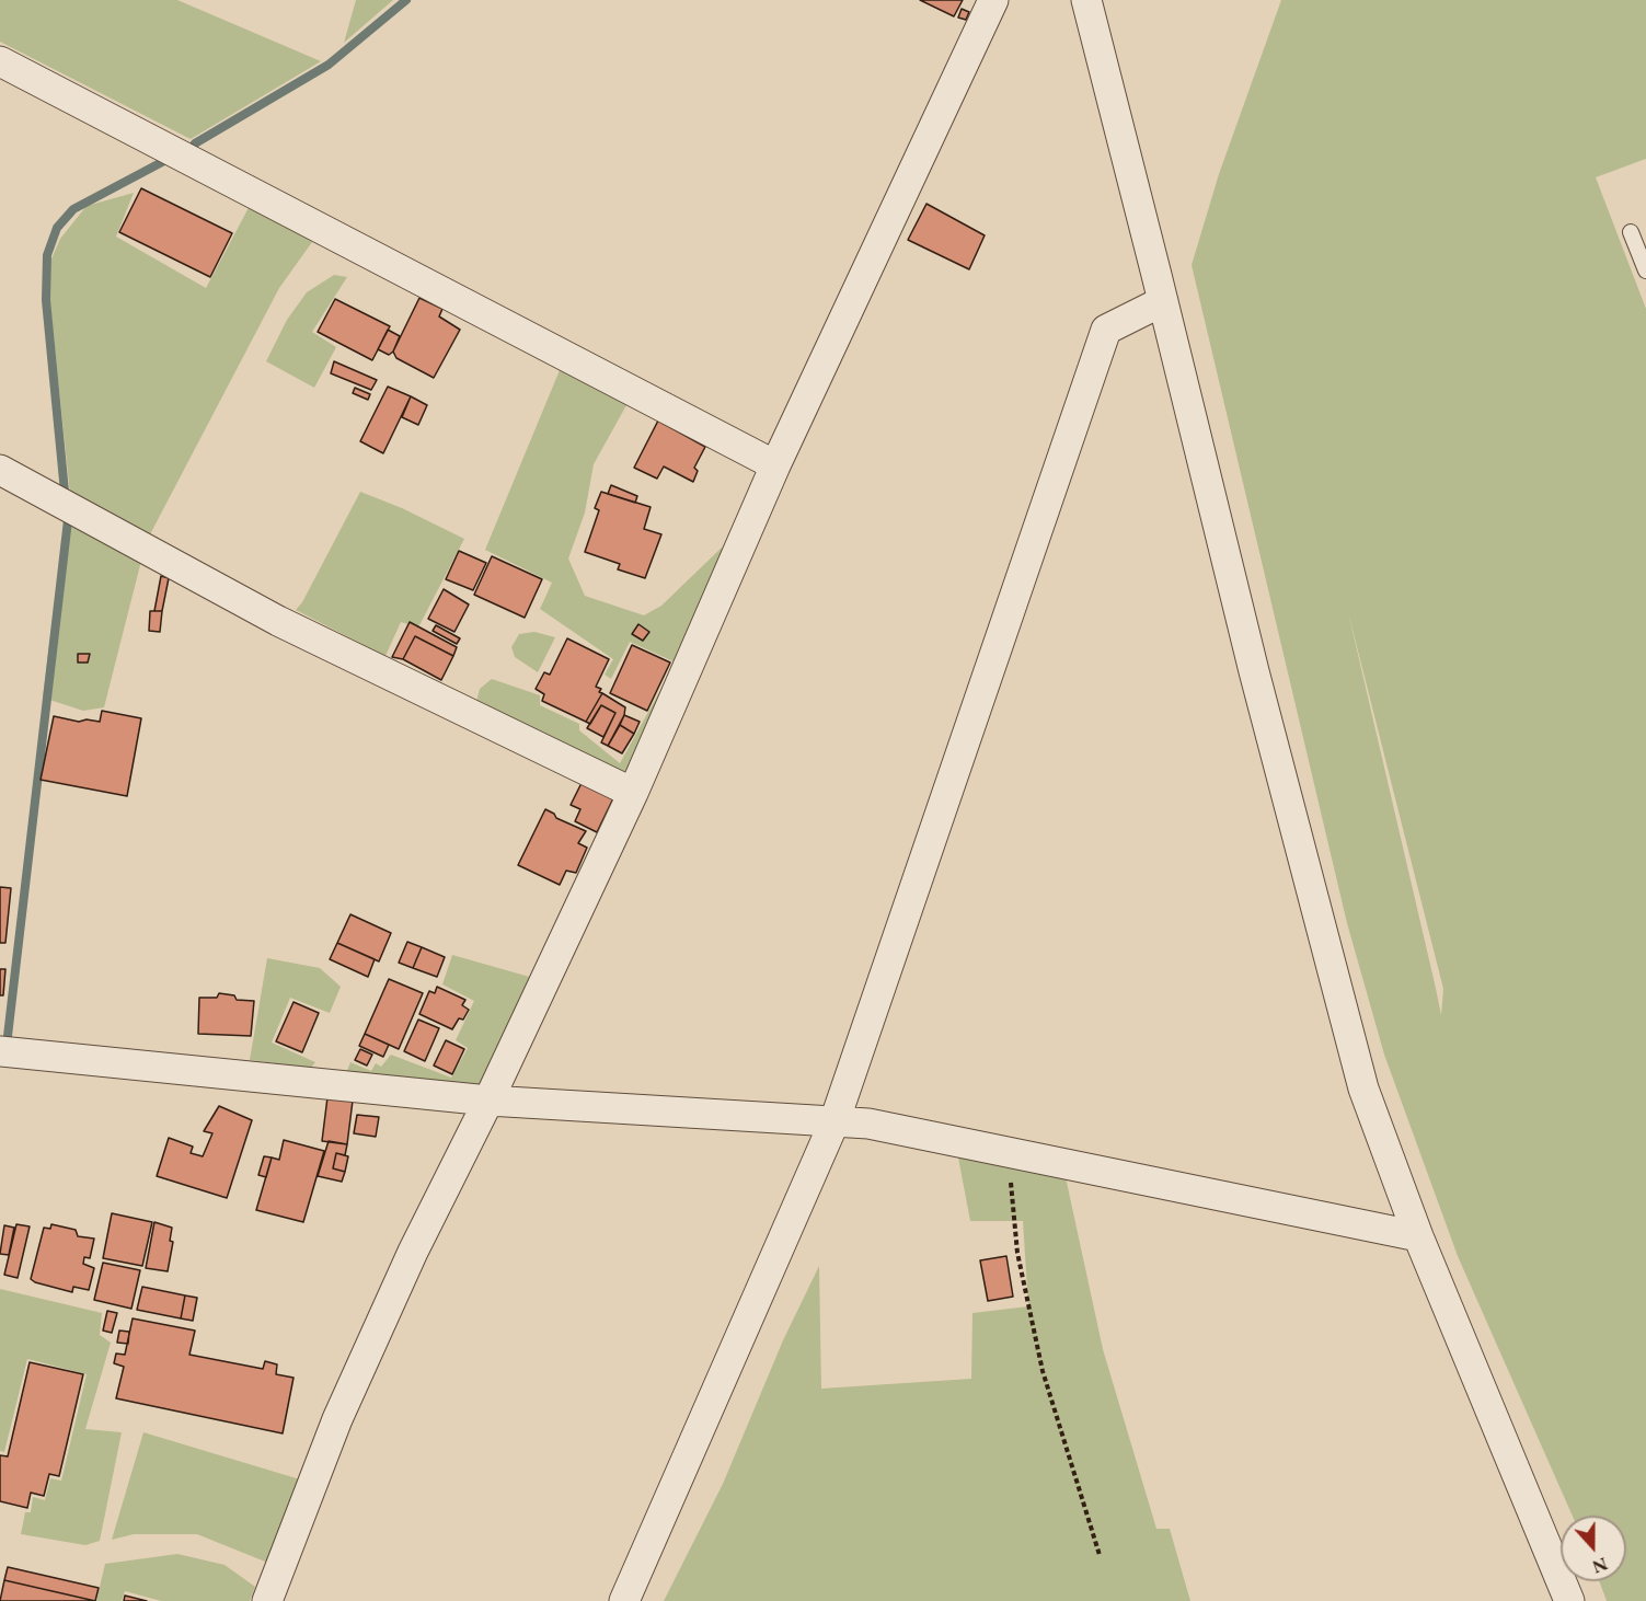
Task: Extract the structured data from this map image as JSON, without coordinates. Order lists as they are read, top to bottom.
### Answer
{
  "north": "bottom"
}
